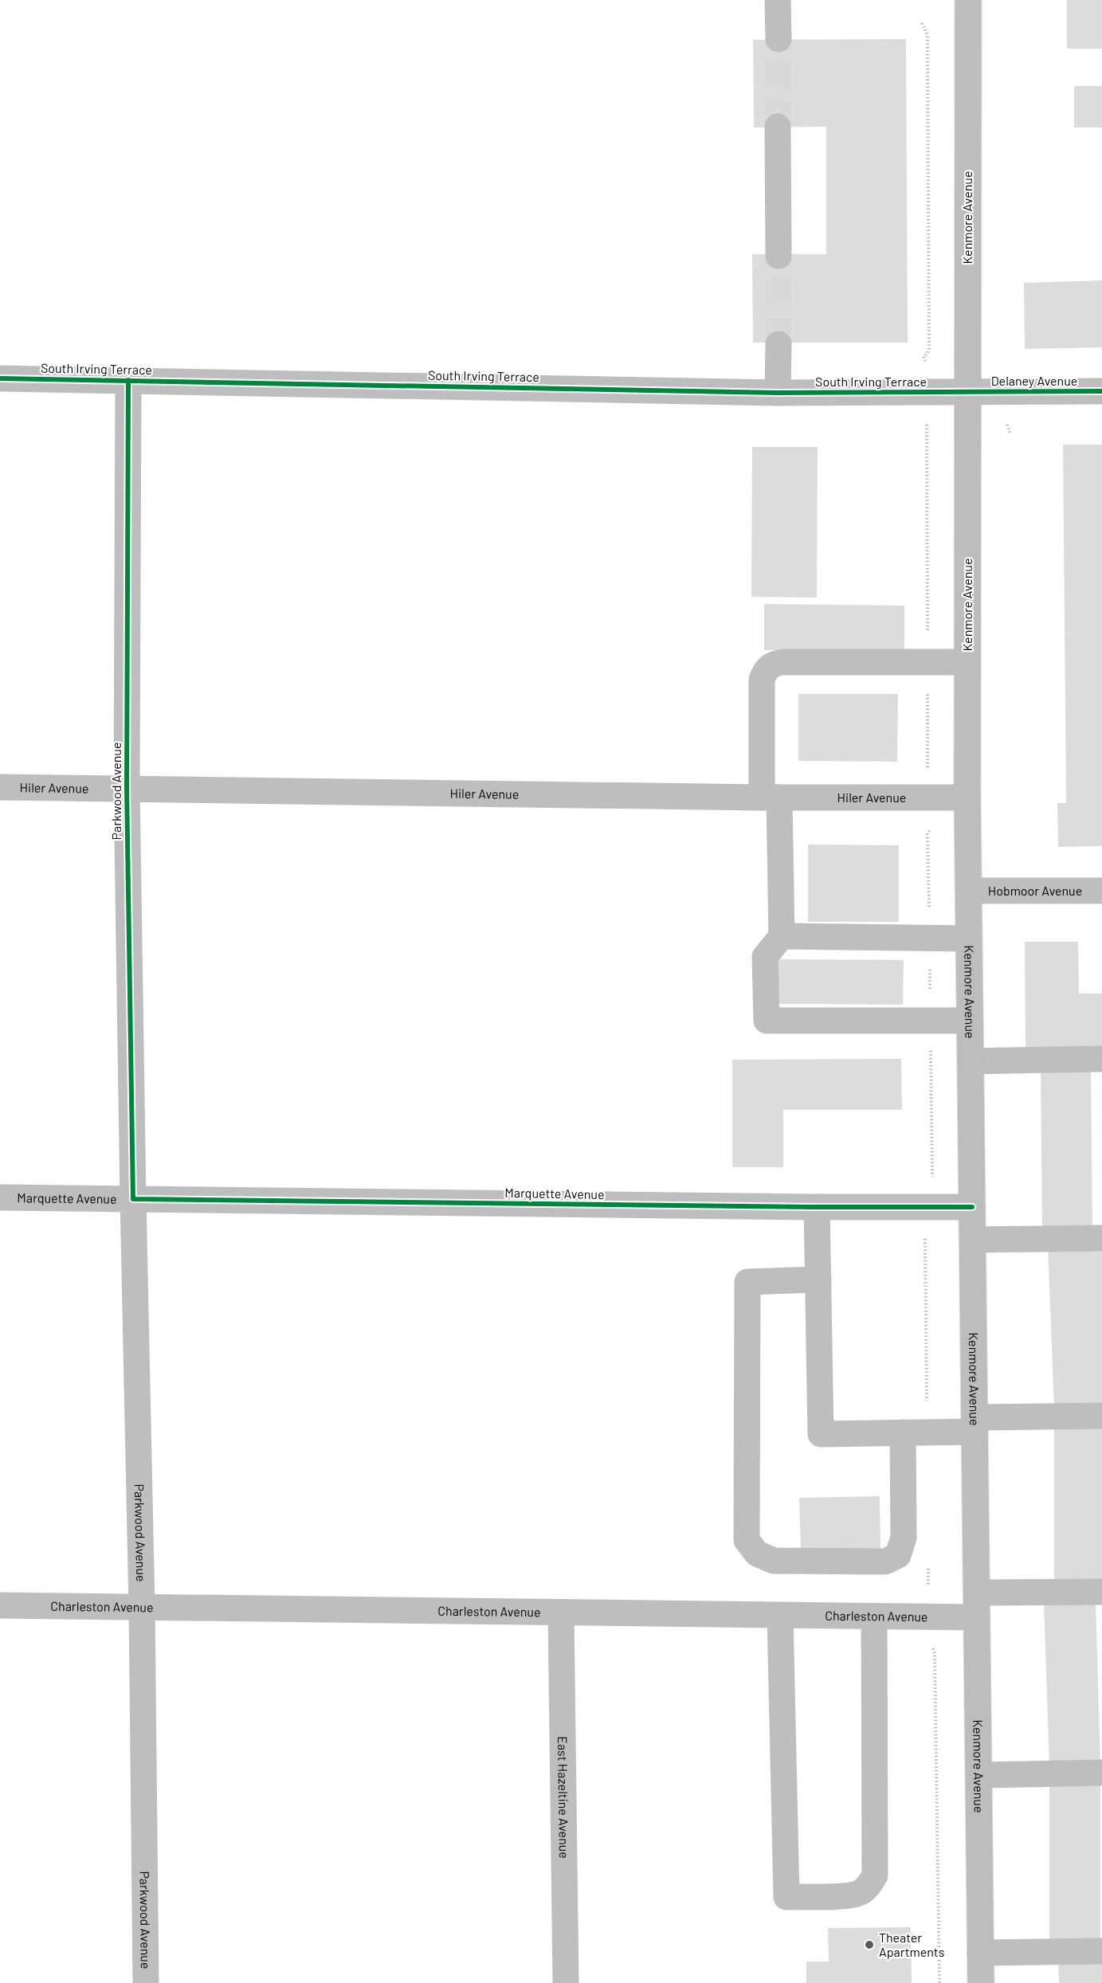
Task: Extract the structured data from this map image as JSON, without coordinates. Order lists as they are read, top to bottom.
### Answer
{
  "streets": {
    "main road": ["Kenmore Avenue"],
    "street": [
      "South Irving Terrace",
      "Delaney Avenue",
      "Hiler Avenue",
      "Parkwood Avenue",
      "Hobmoor Avenue",
      "Marquette Avenue",
      "Charleston Avenue",
      "East Hazeltine Avenue"
    ]
  },
  "crossings": [
    ["Kenmore Avenue", "South Irving Terrace"],
    ["Kenmore Avenue", "Delaney Avenue"],
    ["Kenmore Avenue", "Hiler Avenue"],
    ["Kenmore Avenue", "Hobmoor Avenue"],
    ["Kenmore Avenue", "Marquette Avenue"],
    ["Kenmore Avenue", "Charleston Avenue"],
    ["South Irving Terrace", "Delaney Avenue"],
    ["South Irving Terrace", "Parkwood Avenue"],
    ["Hiler Avenue", "Parkwood Avenue"],
    ["Parkwood Avenue", "Marquette Avenue"],
    ["Parkwood Avenue", "Charleston Avenue"],
    ["Charleston Avenue", "East Hazeltine Avenue"]
  ],
  "places": ["Theater Apartments"]
}
